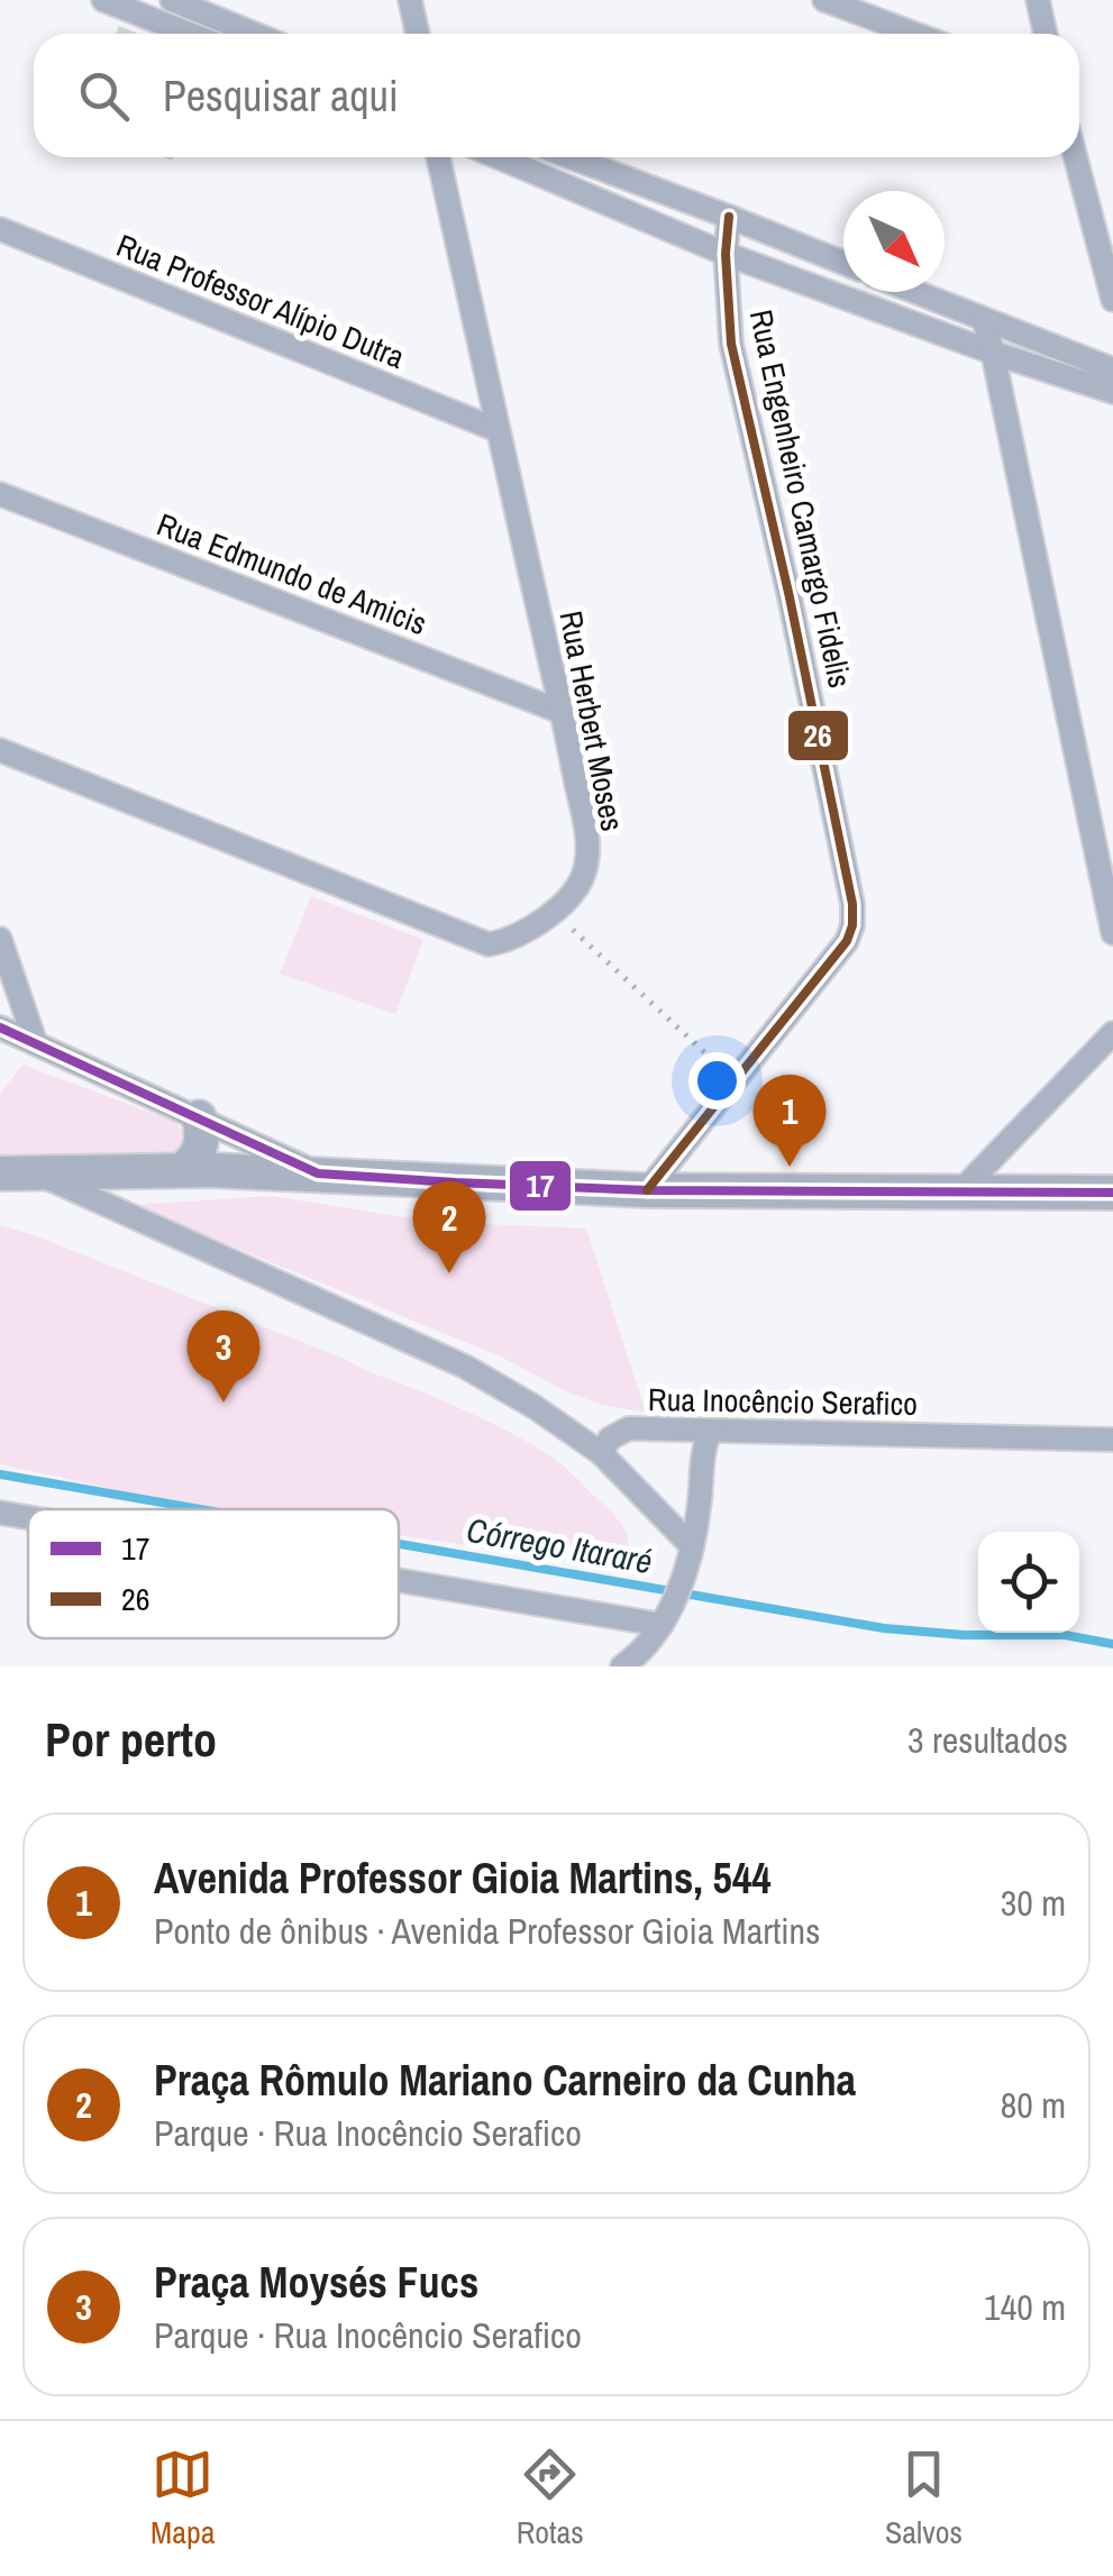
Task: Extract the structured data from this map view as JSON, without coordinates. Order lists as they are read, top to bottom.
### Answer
{
  "streets": {
    "street": [
      "Rua Professor Alípio Dutra",
      "Rua Engenheiro Camargo Fidelis",
      "Rua Edmundo de Amicis",
      "Rua Herbert Moses",
      "Rua Inocêncio Serafico"
    ]
  },
  "crossings": [
    ["Rua Professor Alípio Dutra", "Rua Herbert Moses"],
    ["Rua Edmundo de Amicis", "Rua Herbert Moses"]
  ],
  "water": ["Córrego Itararé"],
  "lines": ["transit line 26", "transit line 17"],
  "legend": ["17", "26"],
  "north": "bottom right",
  "page": {
    "search": "Pesquisar aqui",
    "pins": ["1", "2", "3"],
    "heading": ["Por perto", "3 resultados"],
    "list": [
      {
        "mark": "1",
        "name": "Avenida Professor Gioia Martins, 544",
        "note": "Ponto de ônibus · Avenida Professor Gioia Martins",
        "value": "30 m"
      },
      {
        "mark": "2",
        "name": "Praça Rômulo Mariano Carneiro da Cunha",
        "note": "Parque · Rua Inocêncio Serafico",
        "value": "80 m"
      },
      {
        "mark": "3",
        "name": "Praça Moysés Fucs",
        "note": "Parque · Rua Inocêncio Serafico",
        "value": "140 m"
      }
    ],
    "nav": ["Mapa", "Rotas", "Salvos"]
  }
}
